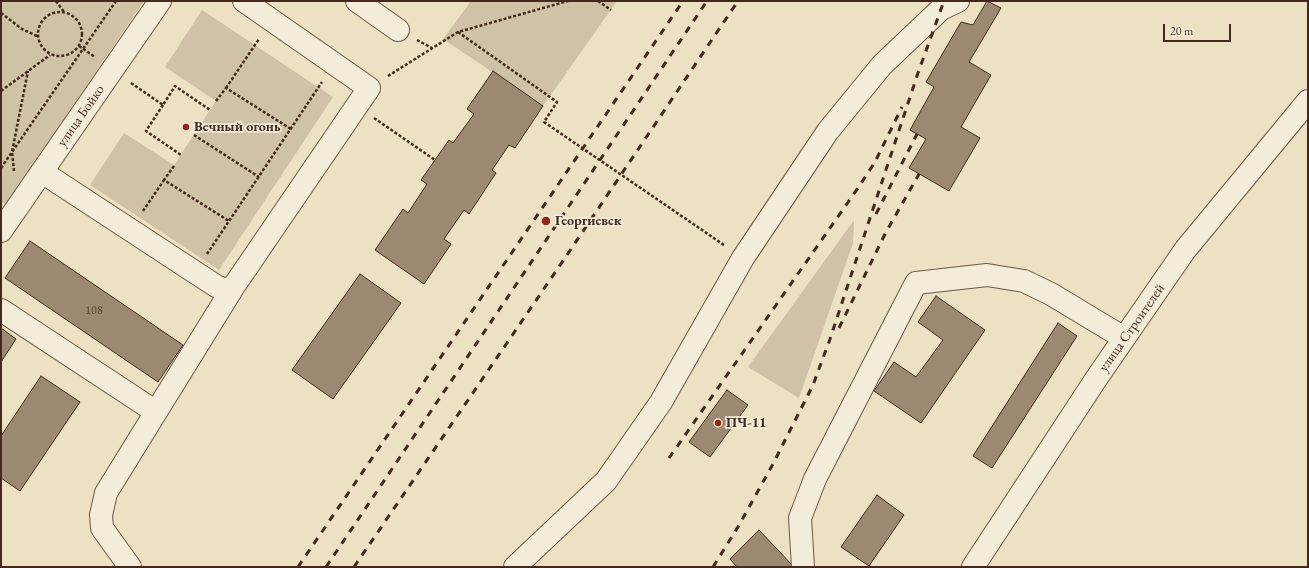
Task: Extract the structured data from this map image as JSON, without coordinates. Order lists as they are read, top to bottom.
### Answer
{
  "streets": {
    "street": ["улица Бойко", "улица Строителей"]
  },
  "places": ["Вечный огонь", "Георгиевск", "ПЧ-11"],
  "house_numbers": ["108"],
  "scale_bar": "20 m"
}
